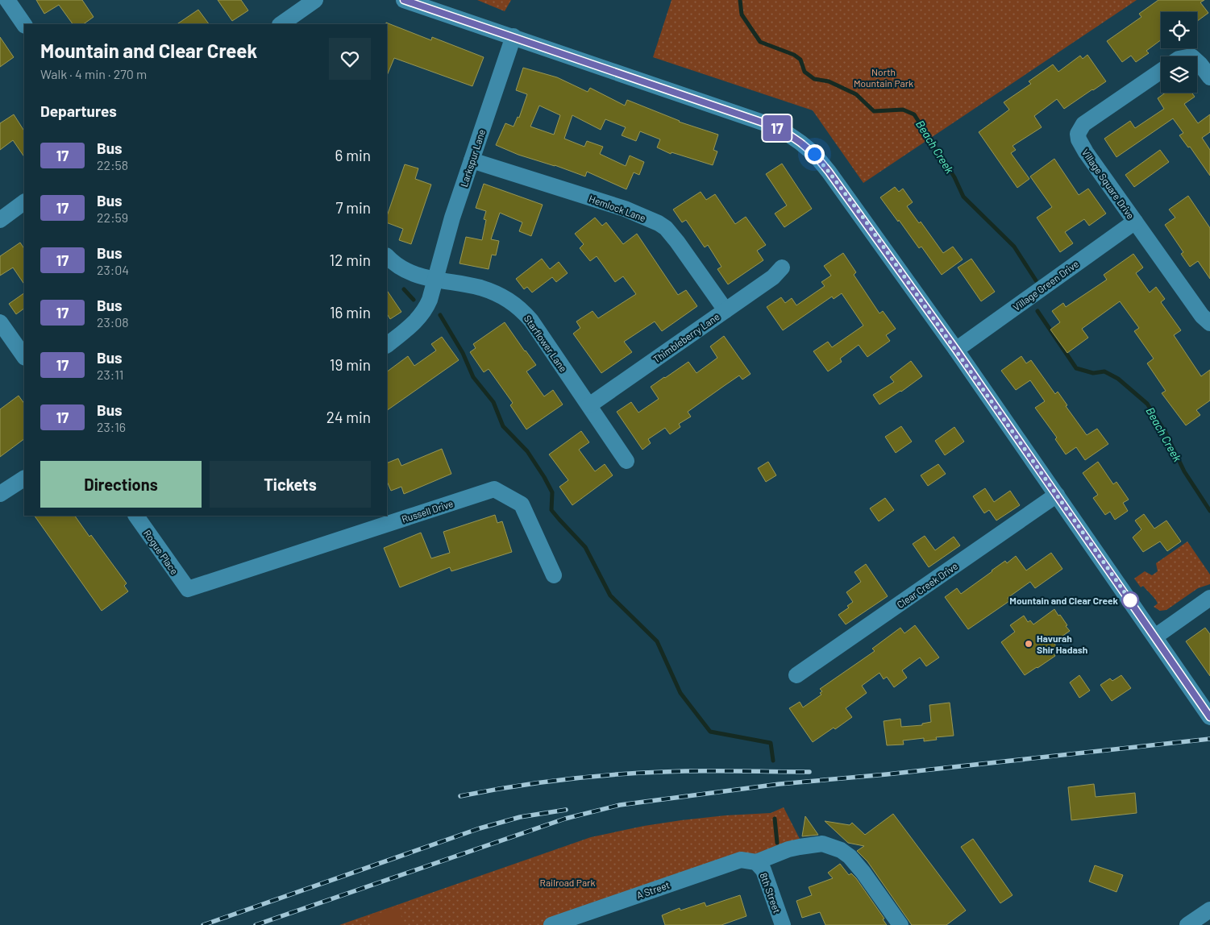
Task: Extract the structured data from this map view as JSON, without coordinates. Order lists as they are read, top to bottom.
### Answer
{
  "streets": {
    "street": [
      "Larkspur Lane",
      "Village Square Drive",
      "Hemlock Lane",
      "Village Green Drive",
      "Thimbleberry Lane",
      "Starflower Lane",
      "Russell Drive",
      "Rogue Place",
      "Clear Creek Drive",
      "A Street",
      "8th Street"
    ]
  },
  "crossings": [
    ["Larkspur Lane", "Hemlock Lane"],
    ["Larkspur Lane", "Starflower Lane"],
    ["Village Square Drive", "Village Green Drive"],
    ["Hemlock Lane", "Thimbleberry Lane"],
    ["Thimbleberry Lane", "Starflower Lane"],
    ["Russell Drive", "Rogue Place"],
    ["A Street", "8th Street"]
  ],
  "water": ["Beach Creek"],
  "parks": ["North Mountain Park", "Railroad Park"],
  "places": ["Mountain and Clear Creek", "Havurah Shir Hadash"],
  "lines": ["bus line 17"],
  "page": {
    "on_map": "17",
    "heading": [
      ["Mountain and Clear Creek", "Walk · 4 min · 270 m"],
      "Departures"
    ],
    "list": [
      {
        "mark": "17",
        "name": "Bus",
        "note": "22:58",
        "value": "6 min"
      },
      {
        "mark": "17",
        "name": "Bus",
        "note": "22:59",
        "value": "7 min"
      },
      {
        "mark": "17",
        "name": "Bus",
        "note": "23:04",
        "value": "12 min"
      },
      {
        "mark": "17",
        "name": "Bus",
        "note": "23:08",
        "value": "16 min"
      },
      {
        "mark": "17",
        "name": "Bus",
        "note": "23:11",
        "value": "19 min"
      },
      {
        "mark": "17",
        "name": "Bus",
        "note": "23:16",
        "value": "24 min"
      }
    ],
    "buttons": ["Directions", "Tickets"]
  }
}
